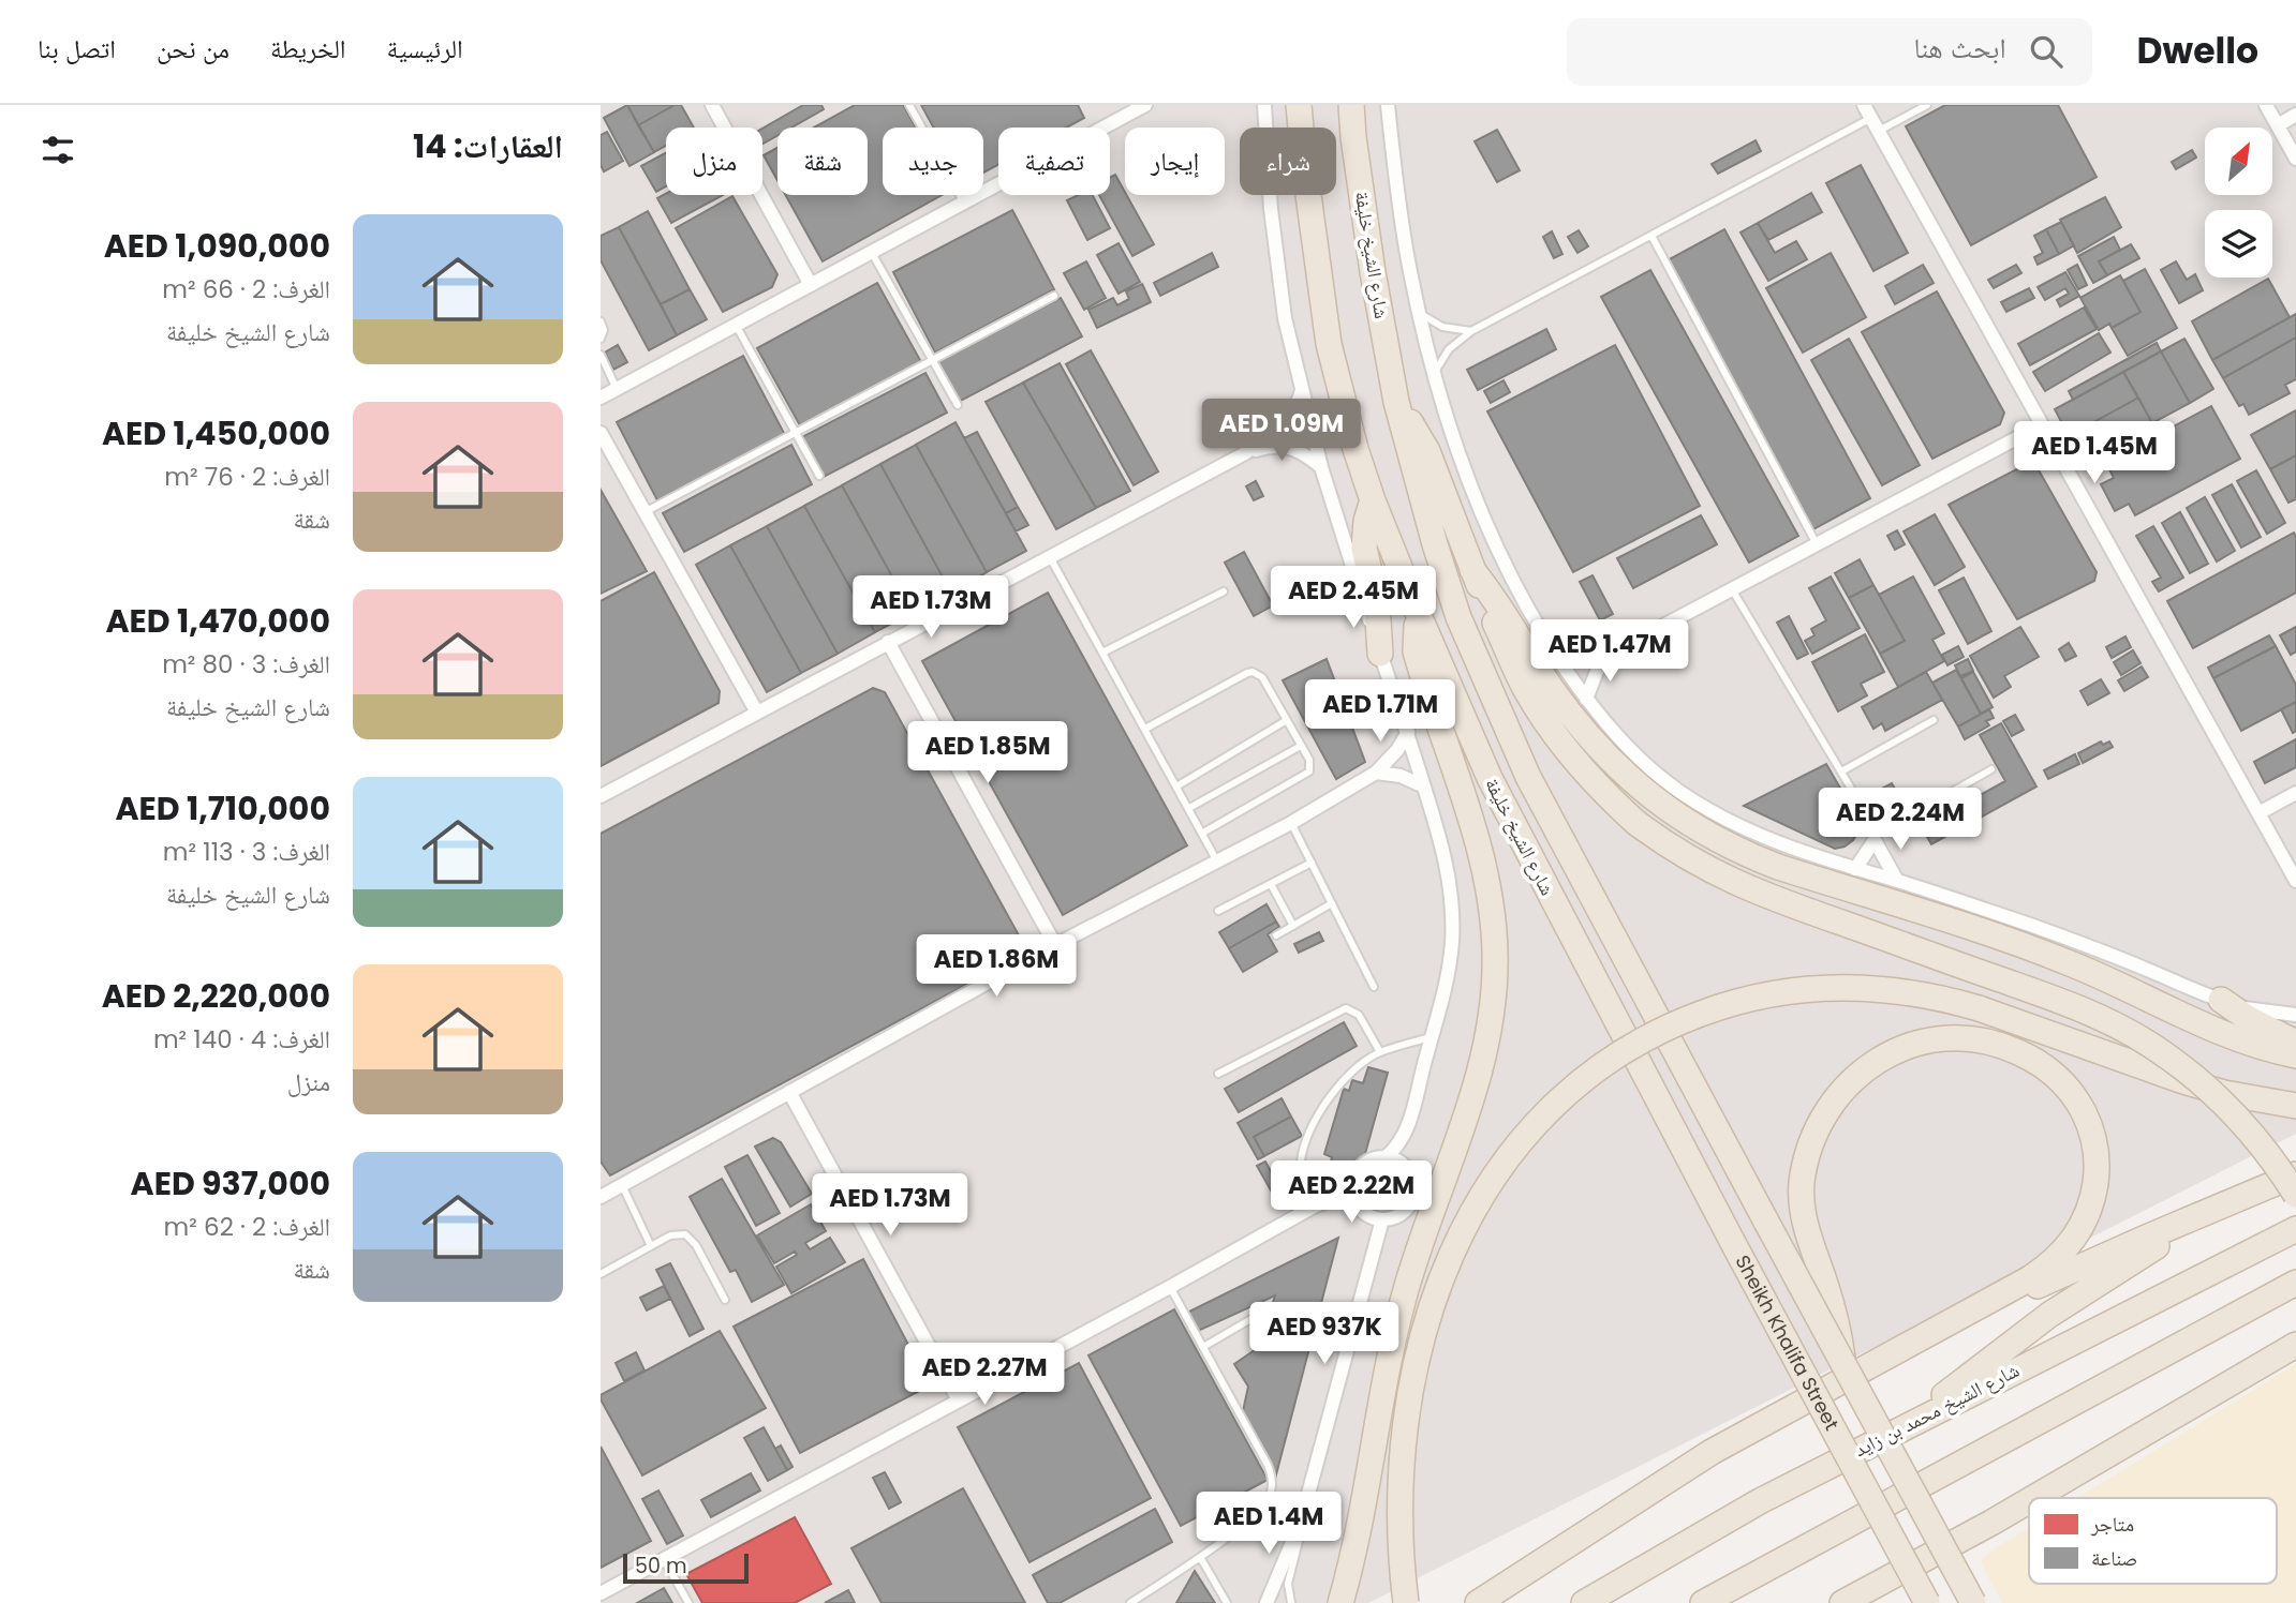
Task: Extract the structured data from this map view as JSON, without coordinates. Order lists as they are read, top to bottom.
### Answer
{
  "streets": {
    "highway": ["شارع الشيخ خليفة", "Sheikh Khalifa Street", "شارع الشيخ محمد بن زايد"]
  },
  "crossings": [
    ["شارع الشيخ خليفة", "Sheikh Khalifa Street"]
  ],
  "legend": ["متاجر", "صناعة"],
  "scale_bar": "50 m",
  "north": "top right",
  "page": {
    "header": "Dwello",
    "search": "ابحث هنا",
    "nav": [
      "الرئيسية",
      "الخريطة",
      "من نحن",
      "اتصل بنا"
    ],
    "heading": "العقارات: 14",
    "chip": [
      "شراء",
      "إيجار",
      "تصفية",
      "جديد",
      "شقة",
      "منزل"
    ],
    "list": [
      {
        "name": "AED 1,090,000",
        "note": "الغرف: 2 · 66 m² · شارع الشيخ خليفة"
      },
      {
        "name": "AED 1,450,000",
        "note": "الغرف: 2 · 76 m² · شقة"
      },
      {
        "name": "AED 1,470,000",
        "note": "الغرف: 3 · 80 m² · شارع الشيخ خليفة"
      },
      {
        "name": "AED 1,710,000",
        "note": "الغرف: 3 · 113 m² · شارع الشيخ خليفة"
      },
      {
        "name": "AED 2,220,000",
        "note": "الغرف: 4 · 140 m² · منزل"
      },
      {
        "name": "AED 937,000",
        "note": "الغرف: 2 · 62 m² · شقة"
      }
    ],
    "price": [
      "AED 1.09M",
      "AED 1.45M",
      "AED 2.45M",
      "AED 1.73M",
      "AED 1.47M",
      "AED 1.71M",
      "AED 1.85M",
      "AED 2.24M",
      "AED 1.86M",
      "AED 2.22M",
      "AED 1.73M",
      "AED 937K",
      "AED 2.27M",
      "AED 1.4M"
    ],
    "scale": "50 m"
  }
}
